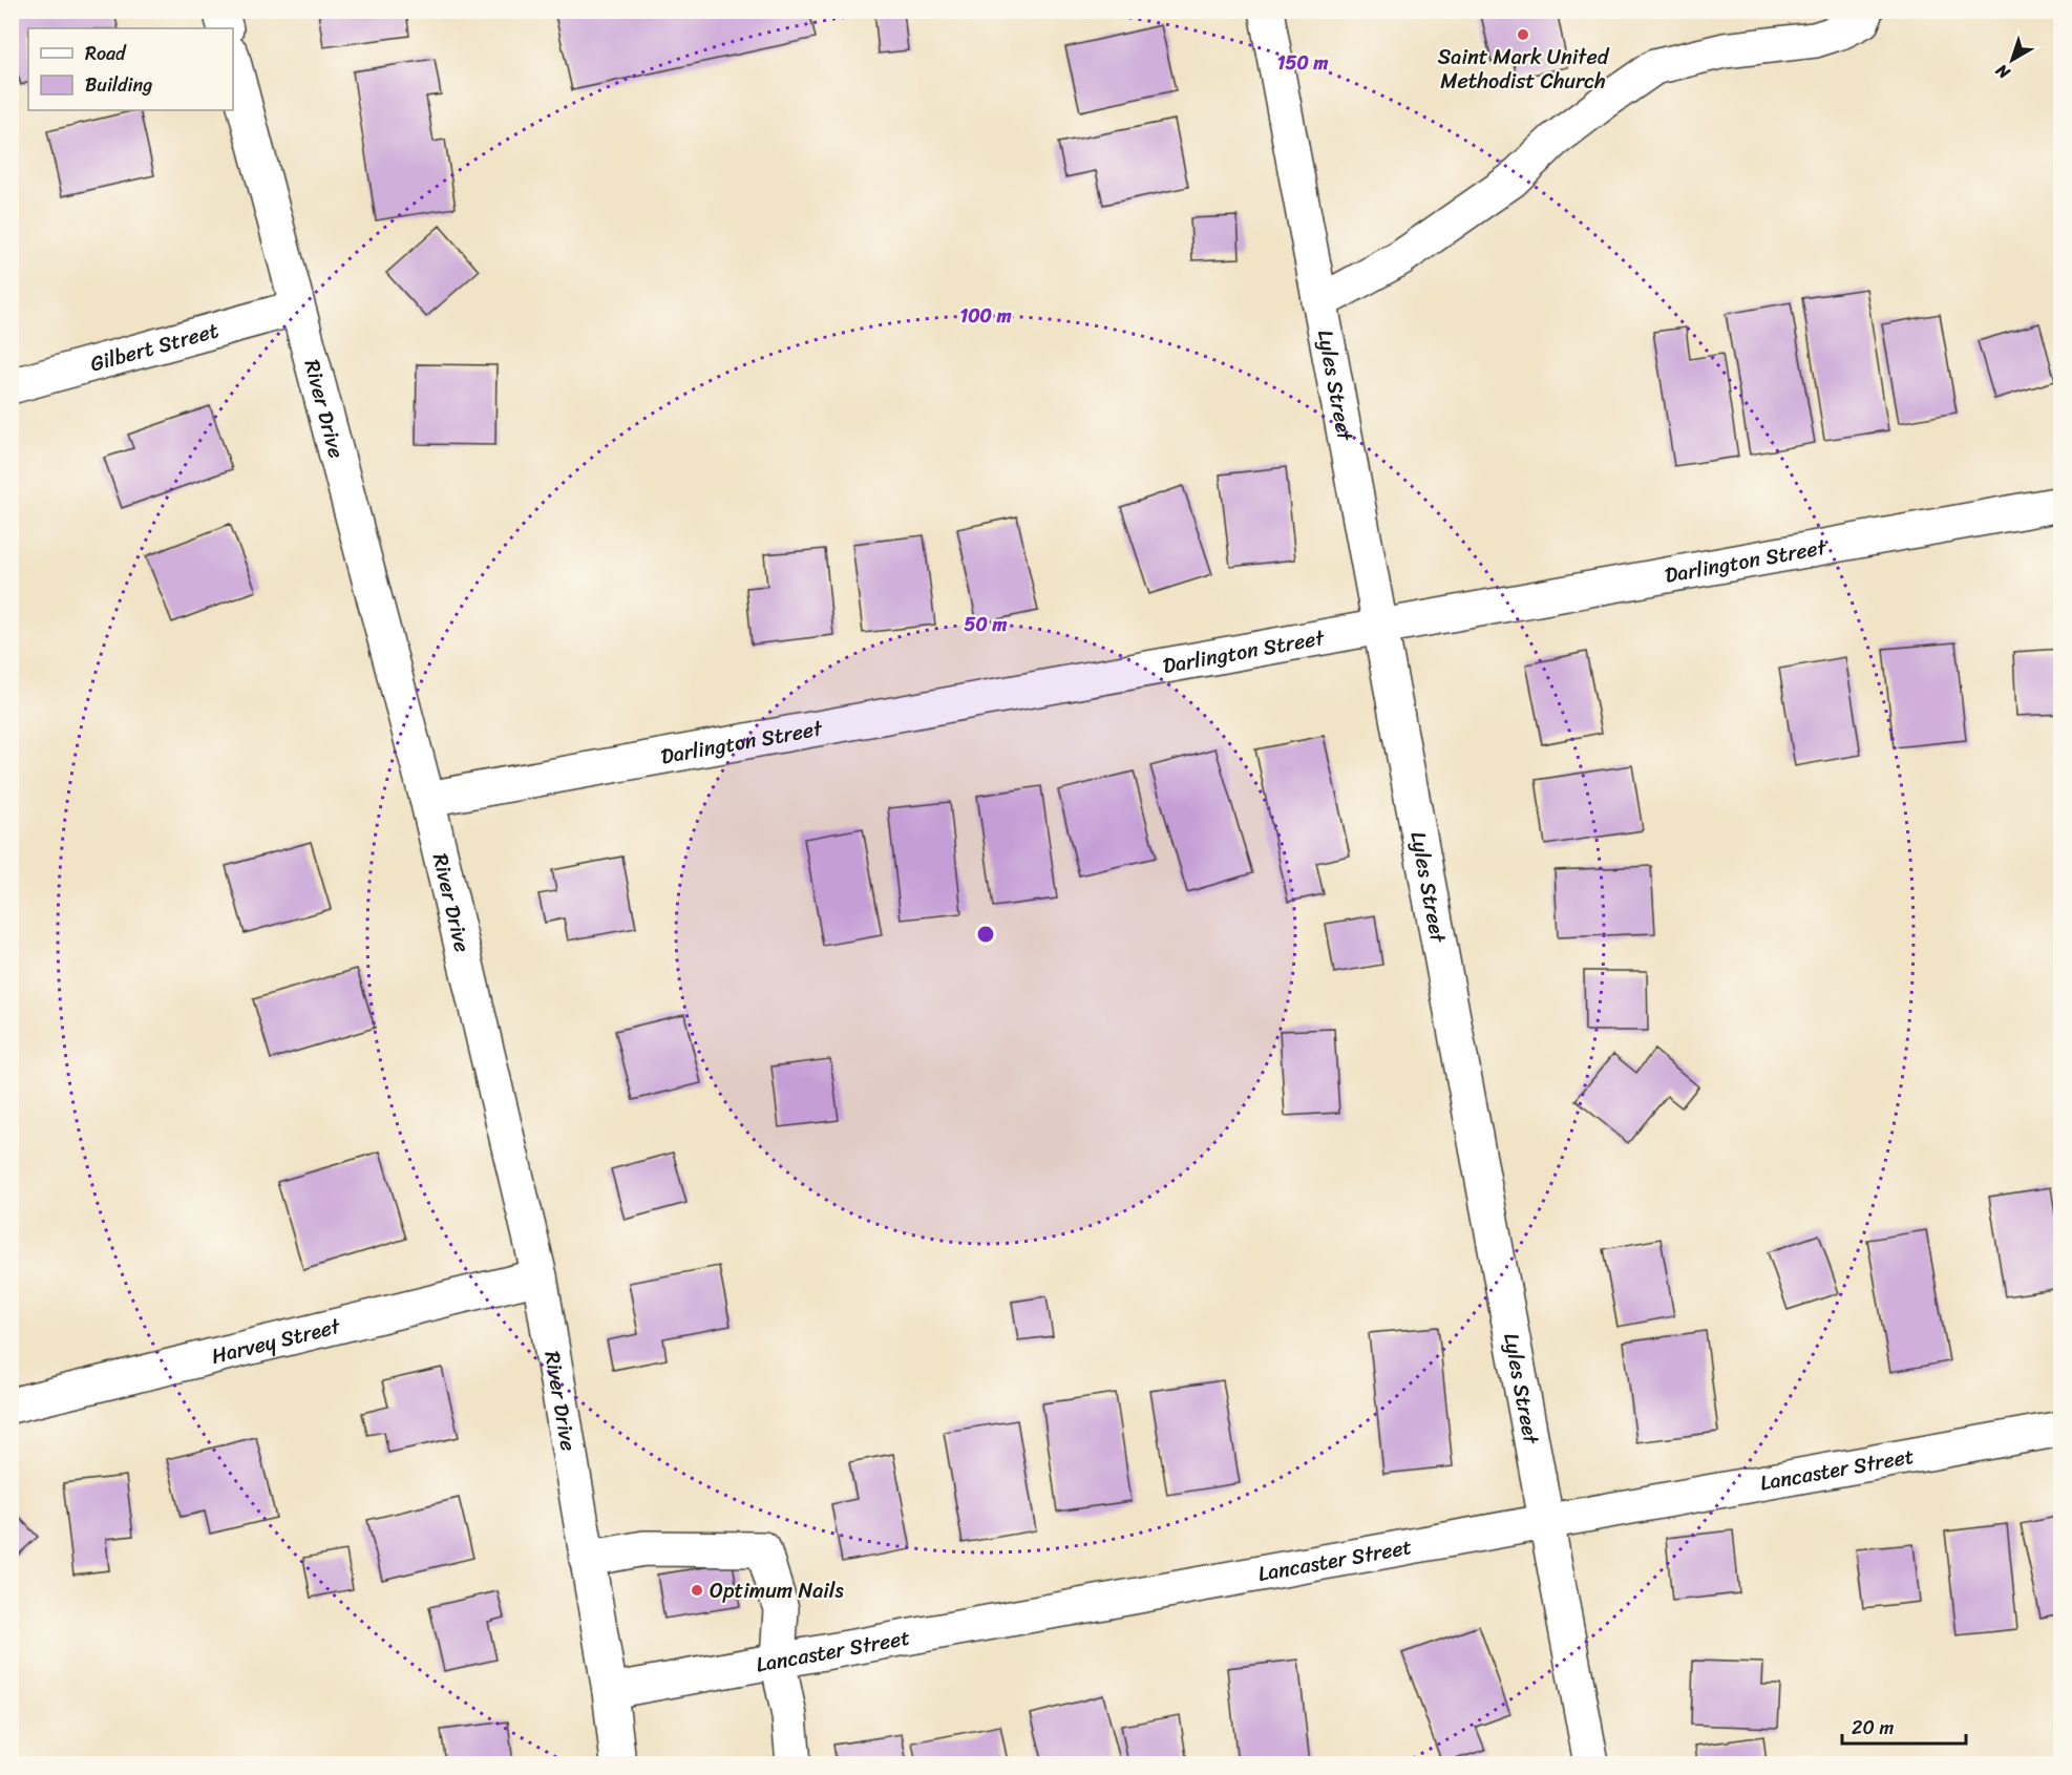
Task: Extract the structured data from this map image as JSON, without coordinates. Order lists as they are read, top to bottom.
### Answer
{
  "streets": {
    "street": [
      "Gilbert Street",
      "Lyles Street",
      "River Drive",
      "Darlington Street",
      "Harvey Street",
      "Lancaster Street"
    ]
  },
  "crossings": [
    ["Gilbert Street", "River Drive"],
    ["Lyles Street", "Darlington Street"],
    ["Lyles Street", "Lancaster Street"],
    ["River Drive", "Darlington Street"],
    ["River Drive", "Harvey Street"],
    ["River Drive", "Lancaster Street"]
  ],
  "places": ["Saint Mark United Methodist Church", "Optimum Nails"],
  "legend": ["Road", "Building"],
  "scale_bar": "20 m",
  "north": "bottom left",
  "rings": ["150 m", "100 m", "50 m"]
}
